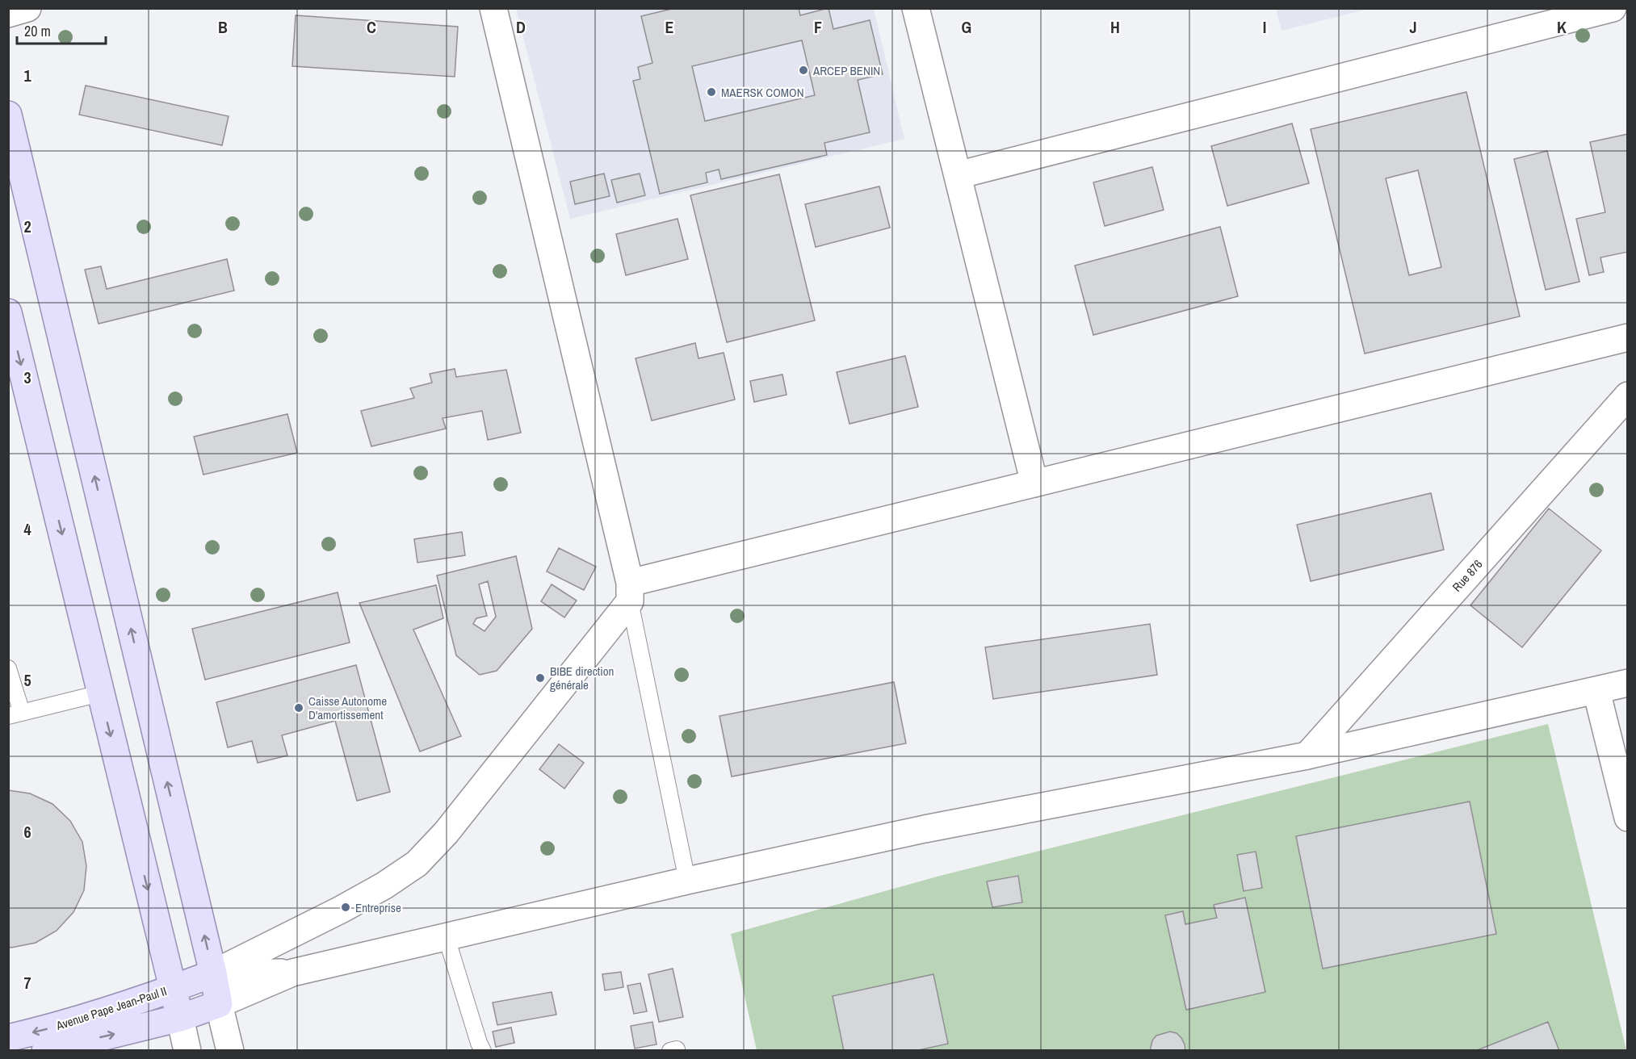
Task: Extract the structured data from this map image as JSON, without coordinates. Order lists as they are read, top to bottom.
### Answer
{
  "streets": {
    "main road": ["Avenue Pape Jean-Paul II"],
    "street": ["Rue 876"]
  },
  "places": [
    "ARCEP BENIN",
    "MAERSK COMON",
    "BIBE direction générale",
    "Caisse Autonome D'amortissement",
    "Entreprise"
  ],
  "scale_bar": "20 m",
  "grid": {
    "columns": [
      "B",
      "C",
      "D",
      "E",
      "F",
      "G",
      "H",
      "I",
      "J",
      "K"
    ],
    "rows": [
      "1",
      "2",
      "3",
      "4",
      "5",
      "6",
      "7"
    ]
  }
}
